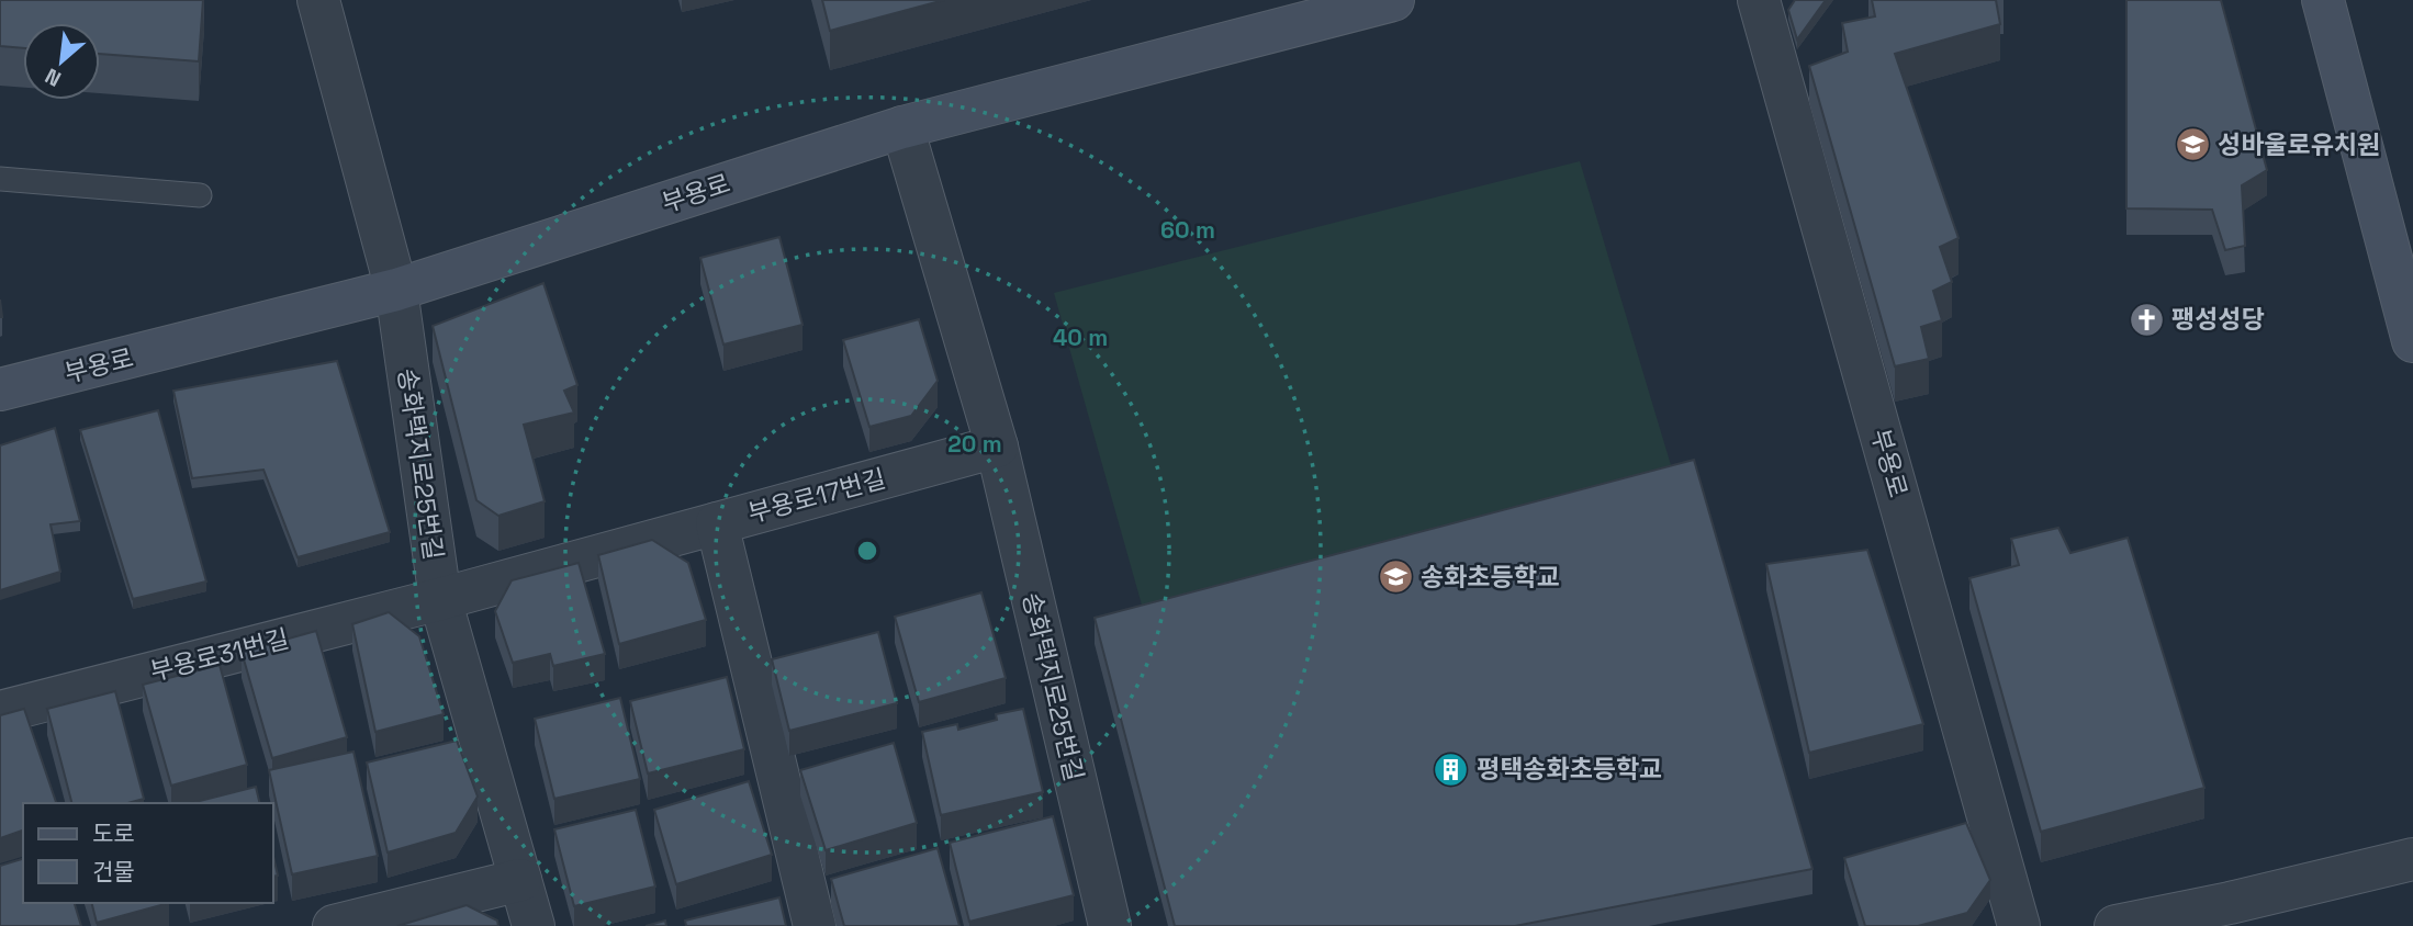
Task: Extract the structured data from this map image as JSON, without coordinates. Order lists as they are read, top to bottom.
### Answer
{
  "streets": {
    "street": [
      "부용로",
      "송화택지로25번길",
      "부용로17번길",
      "부용로31번길"
    ]
  },
  "crossings": [
    ["부용로", "송화택지로25번길"],
    ["송화택지로25번길", "부용로17번길"],
    ["송화택지로25번길", "부용로31번길"],
    ["부용로17번길", "부용로31번길"]
  ],
  "places": {
    "school or university": ["성바울로유치원", "송화초등학교"],
    "church": ["팽성성당"],
    "building": ["평택송화초등학교"]
  },
  "legend": ["도로", "건물"],
  "north": "bottom left",
  "rings": ["60 m", "40 m", "20 m"]
}
